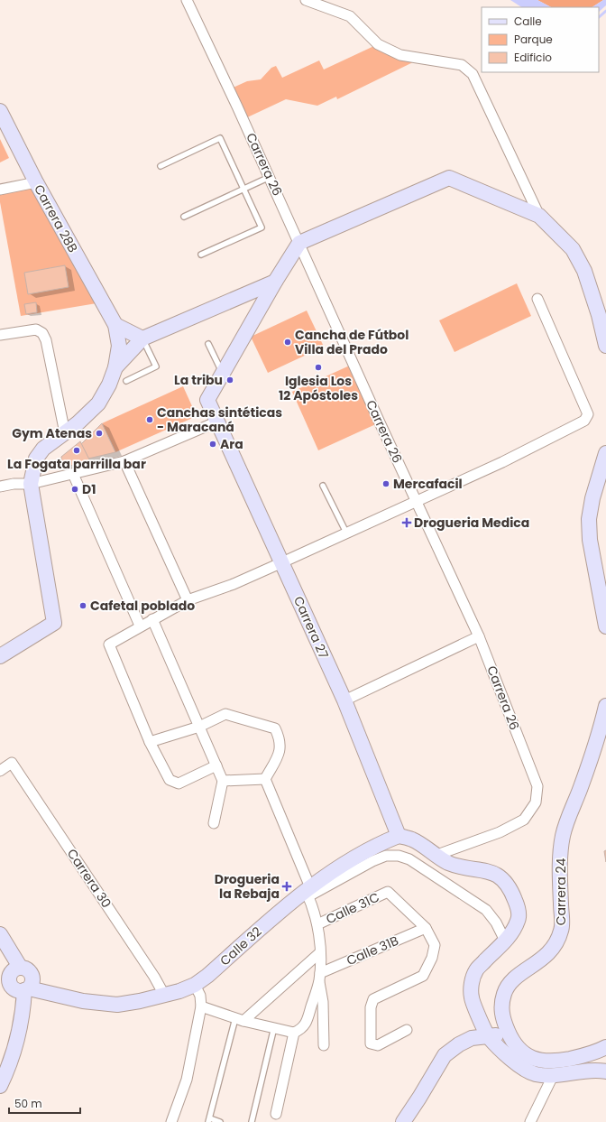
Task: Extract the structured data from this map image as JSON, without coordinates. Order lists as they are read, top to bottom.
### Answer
{
  "streets": {
    "main road": [
      "Carrera 28B",
      "Carrera 27",
      "Carrera 24",
      "Calle 32"
    ],
    "street": [
      "Carrera 26",
      "Carrera 30",
      "Calle 31C",
      "Calle 31B"
    ]
  },
  "crossings": [
    ["Carrera 27", "Calle 32"],
    ["Carrera 30", "Calle 32"],
    ["Calle 31C", "Calle 31B"]
  ],
  "places": {
    "other": [
      "Cancha de Fútbol Villa del Prado",
      "Iglesia Los 12 Apóstoles",
      "La tribu",
      "Canchas sintéticas - Maracaná",
      "Gym Atenas",
      "Ara",
      "La Fogata parrilla bar",
      "Mercafacil",
      "D1",
      "Cafetal poblado"
    ],
    "health": ["Drogueria Medica", "Drogueria la Rebaja"]
  },
  "legend": ["Calle", "Parque", "Edificio"],
  "scale_bar": "50 m"
}
